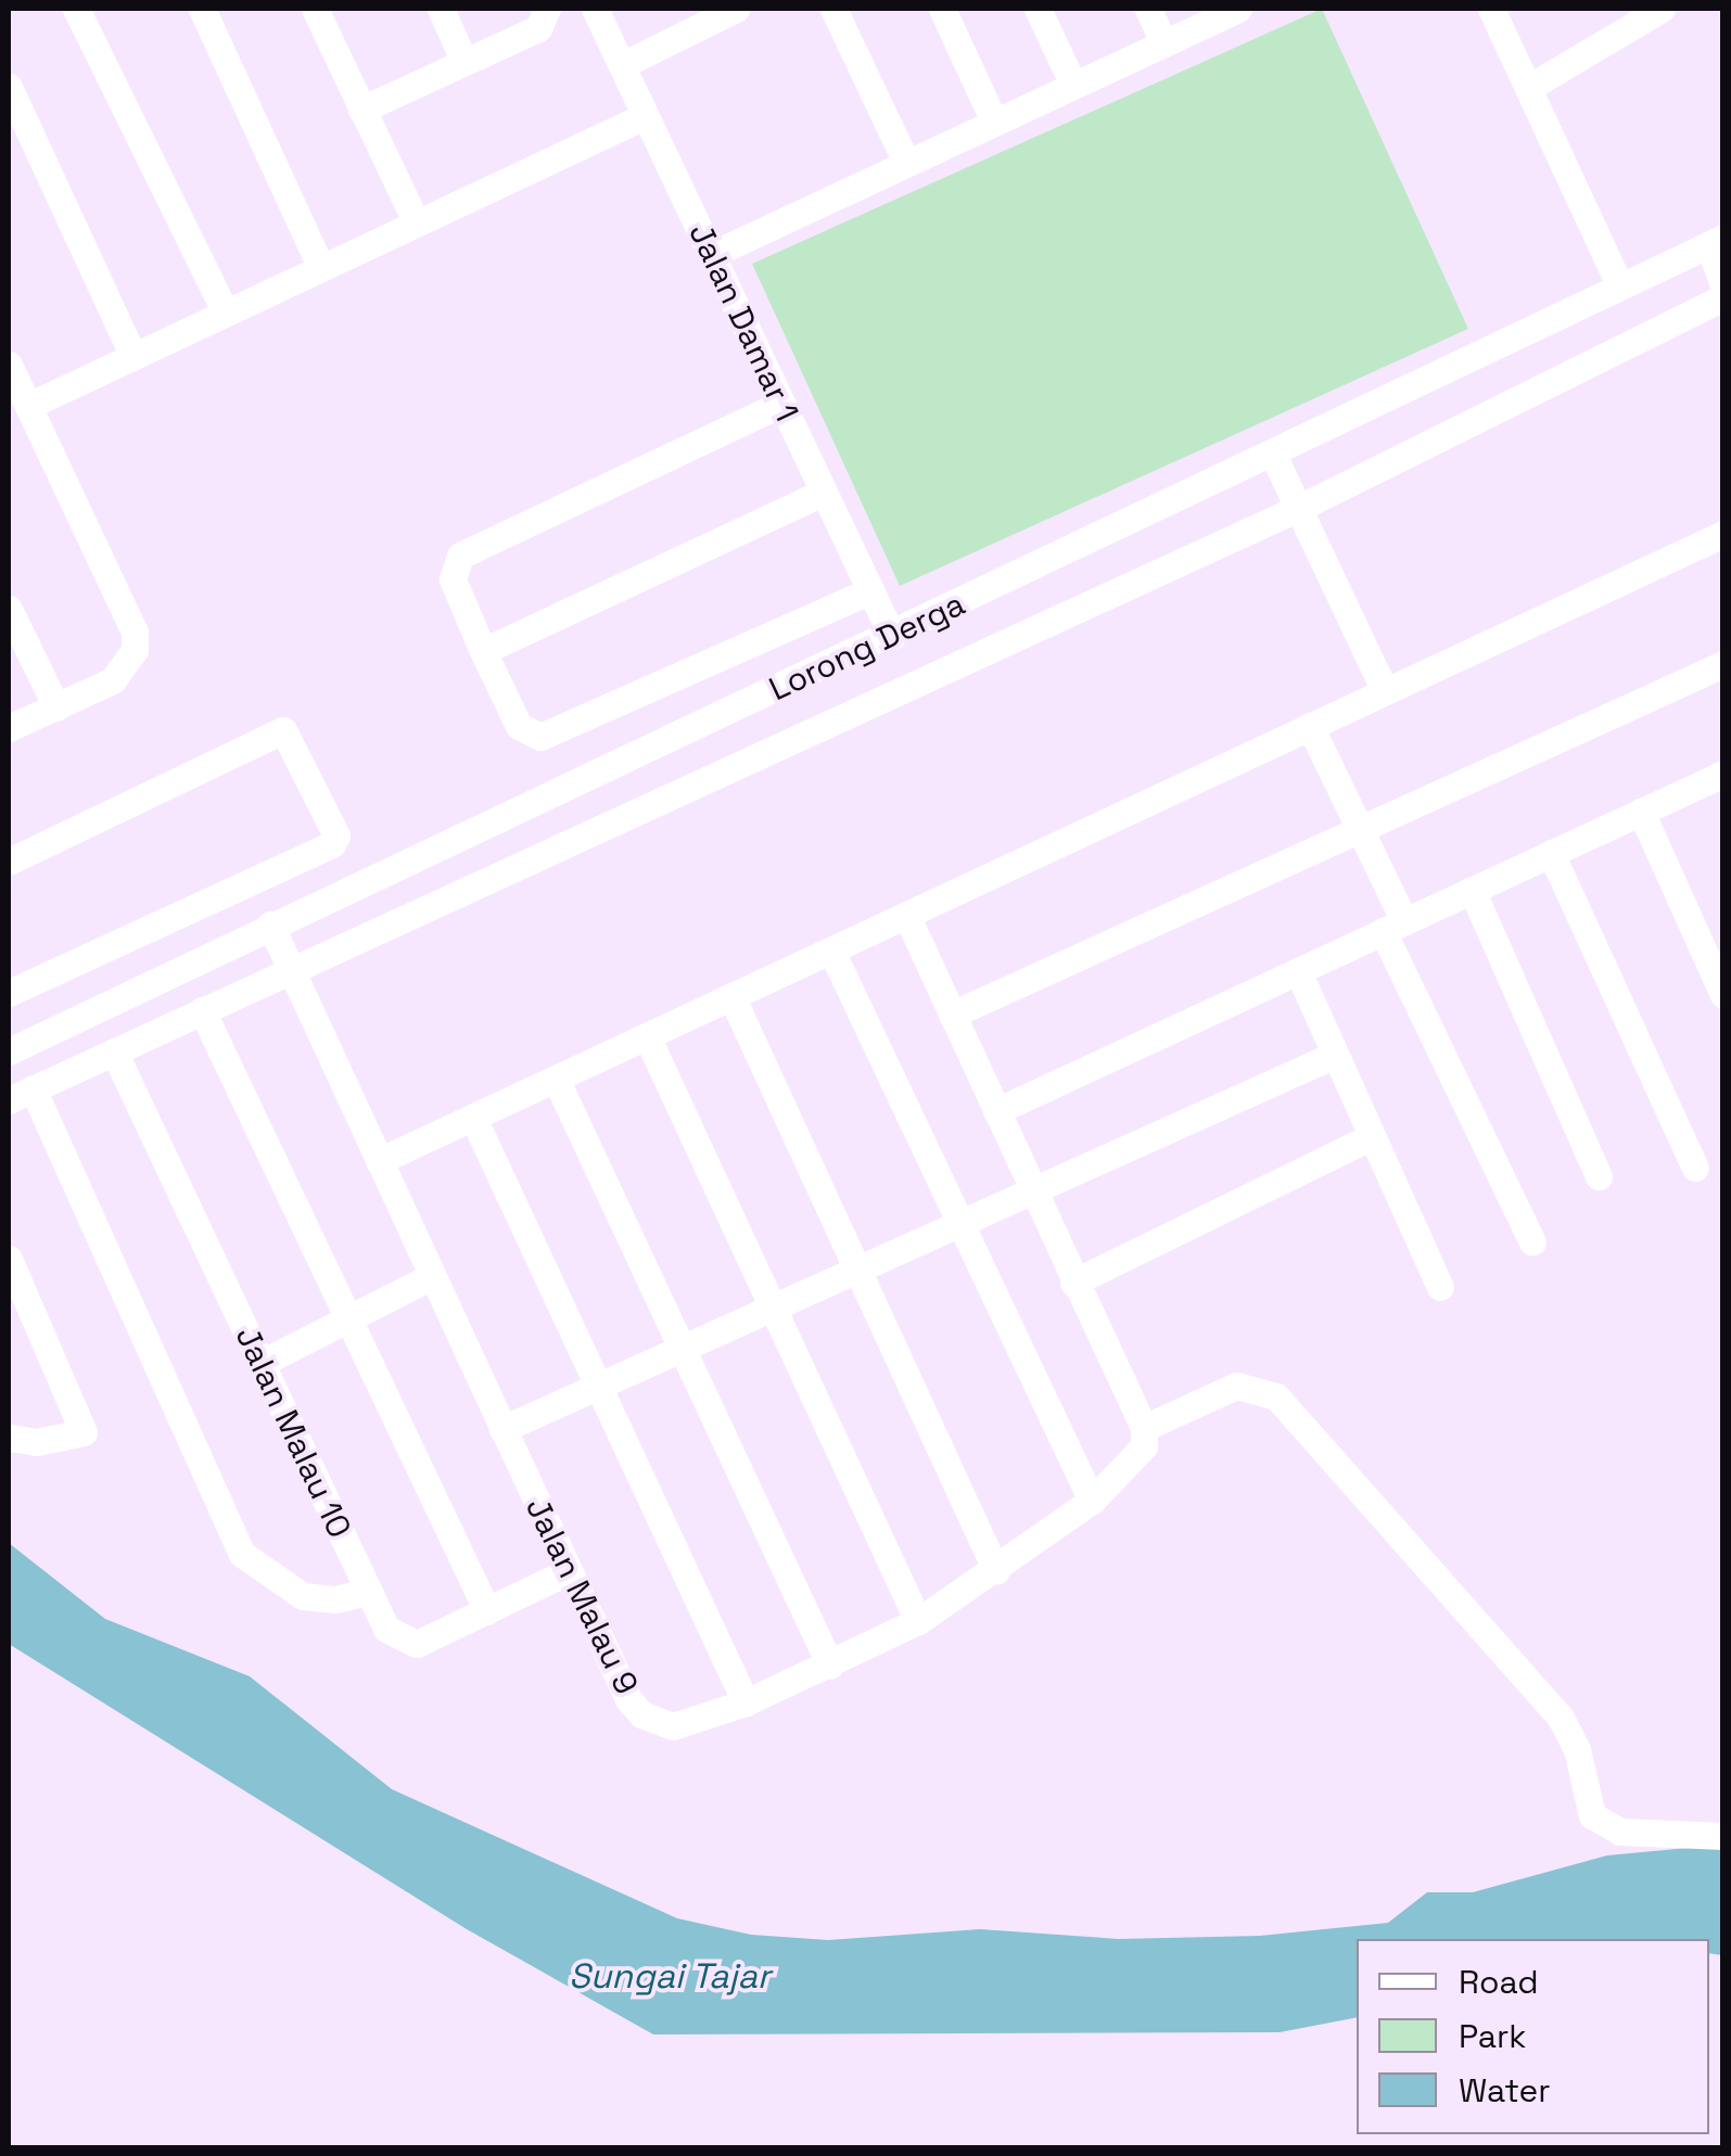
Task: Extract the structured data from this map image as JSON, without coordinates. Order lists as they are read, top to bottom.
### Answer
{
  "streets": {
    "street": [
      "Jalan Damar 1",
      "Lorong Derga",
      "Jalan Malau 10",
      "Jalan Malau 9"
    ]
  },
  "crossings": [
    ["Jalan Damar 1", "Lorong Derga"],
    ["Lorong Derga", "Jalan Malau 9"],
    ["Jalan Malau 10", "Jalan Malau 9"]
  ],
  "water": ["Sungai Tajar"],
  "legend": ["Road", "Park", "Water"]
}
